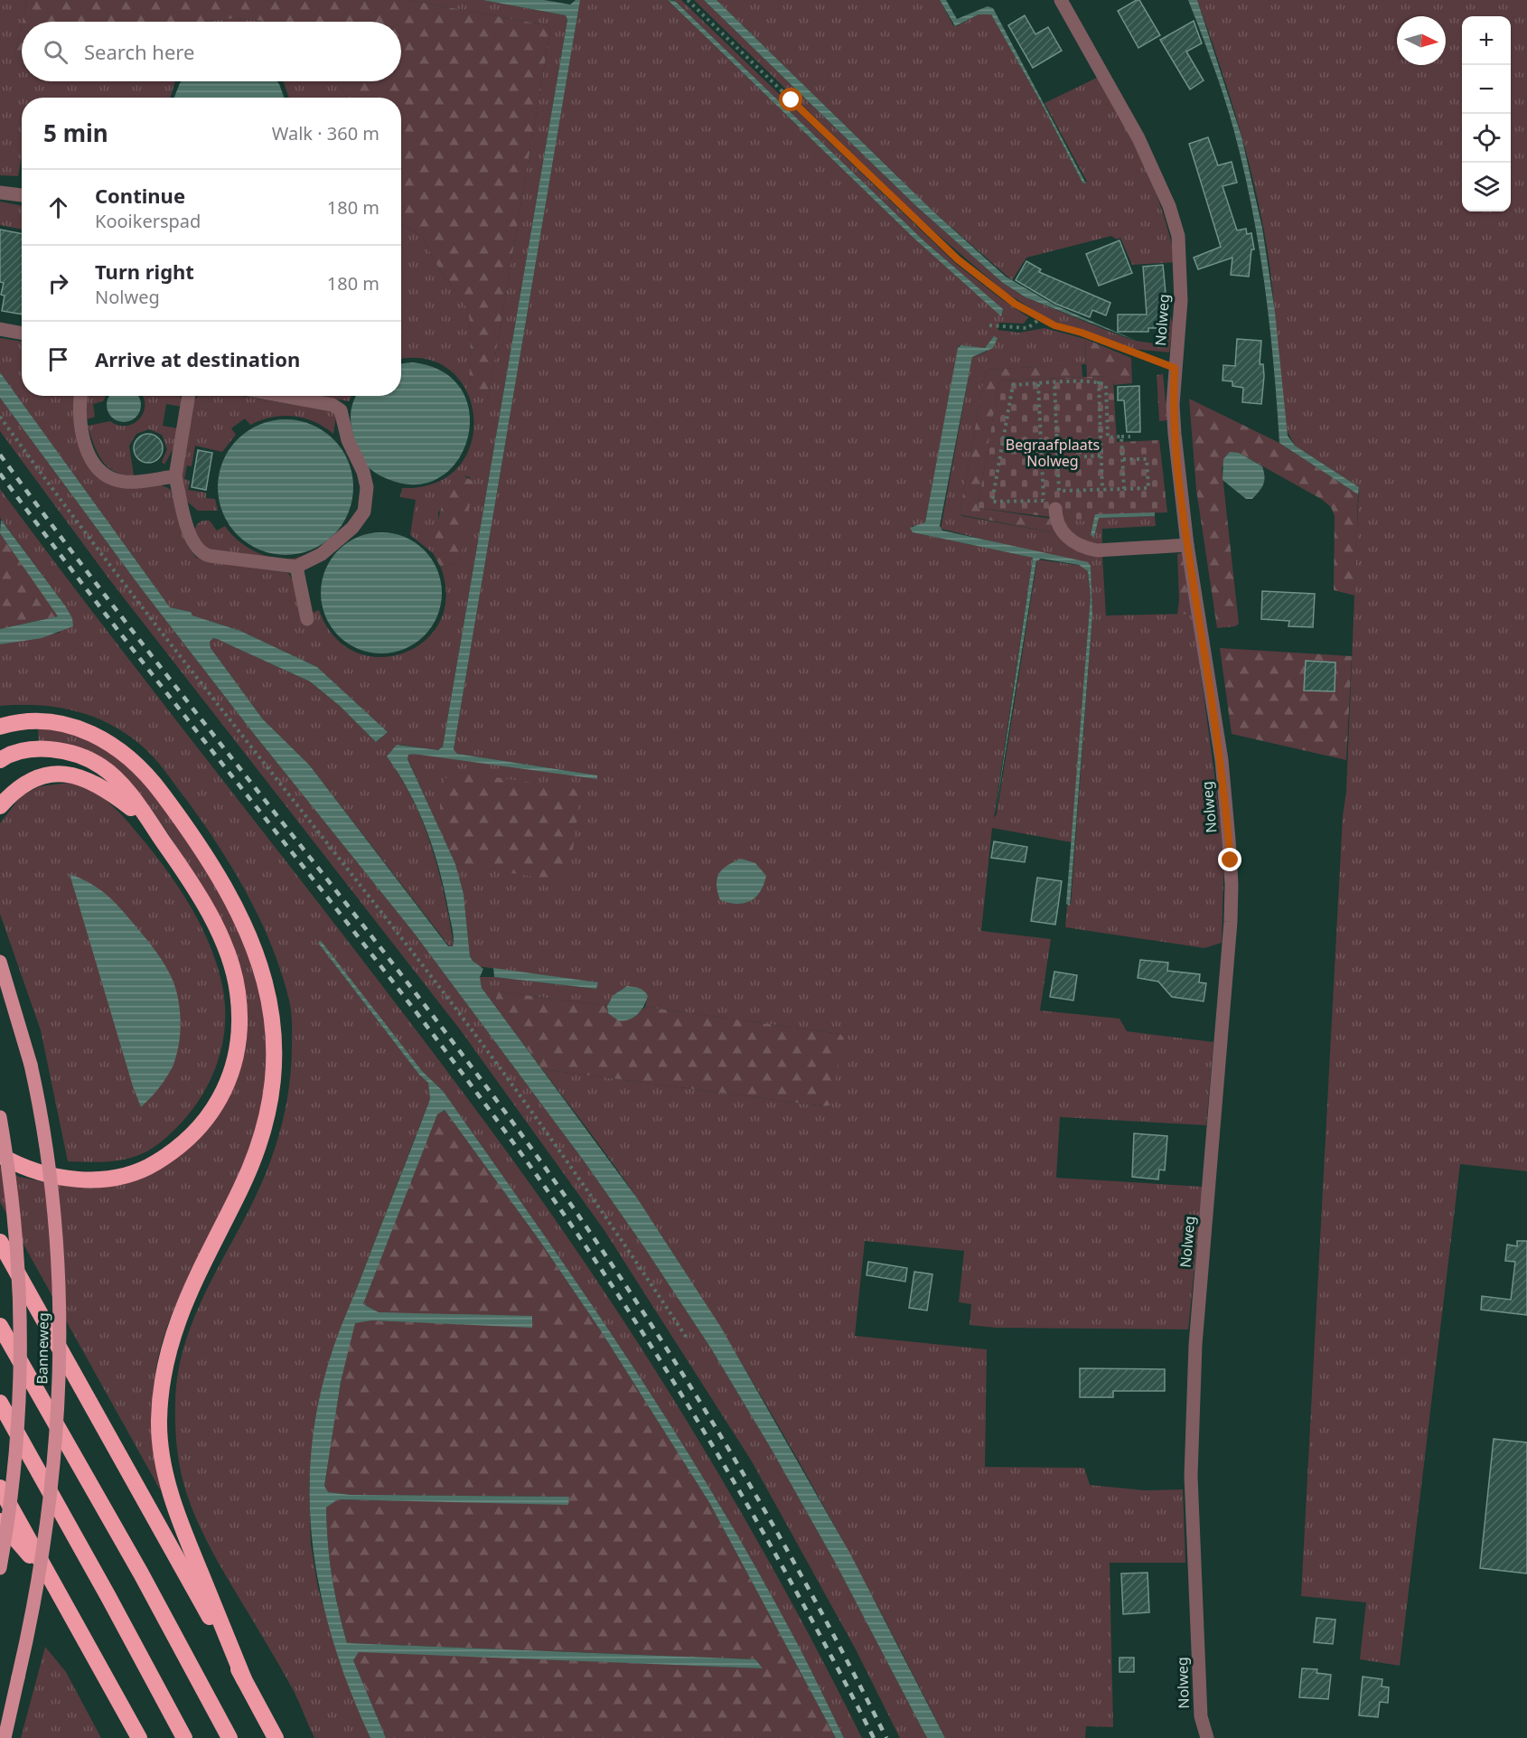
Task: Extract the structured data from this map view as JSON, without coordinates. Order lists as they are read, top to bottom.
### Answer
{
  "streets": {
    "main road": ["Banneweg"],
    "street": ["Nolweg"]
  },
  "parks": ["Begraafplaats Nolweg"],
  "north": "right",
  "page": {
    "map_buttons": ["+", "−"],
    "search": "Search here",
    "heading": ["5 min", "Walk · 360 m"],
    "list": [
      ["Continue", "Kooikerspad", "180 m"],
      ["Turn right", "Nolweg", "180 m"],
      "Arrive at destination"
    ]
  }
}
